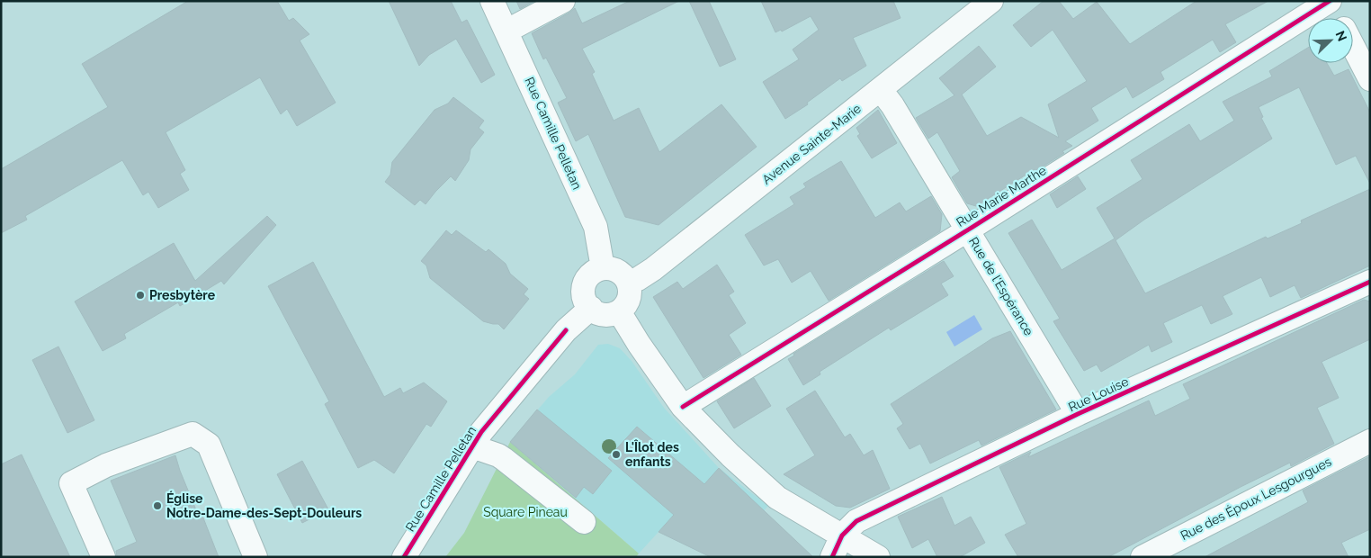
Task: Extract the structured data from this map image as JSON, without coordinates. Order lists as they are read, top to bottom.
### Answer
{
  "streets": {
    "street": [
      "Rue Camille Pelletan",
      "Avenue Sainte-Marie",
      "Rue Marie Marthe",
      "Rue de l'Espérance",
      "Rue Louise",
      "Rue des Époux Lesgourgues"
    ]
  },
  "crossings": [
    ["Rue Camille Pelletan", "Avenue Sainte-Marie"],
    ["Avenue Sainte-Marie", "Rue de l'Espérance"],
    ["Rue Marie Marthe", "Rue de l'Espérance"],
    ["Rue de l'Espérance", "Rue Louise"]
  ],
  "parks": ["Square Pineau"],
  "places": ["Presbytère", "L'Îlot des enfants", "Église Notre-Dame-des-Sept-Douleurs"],
  "north": "top right"
}
